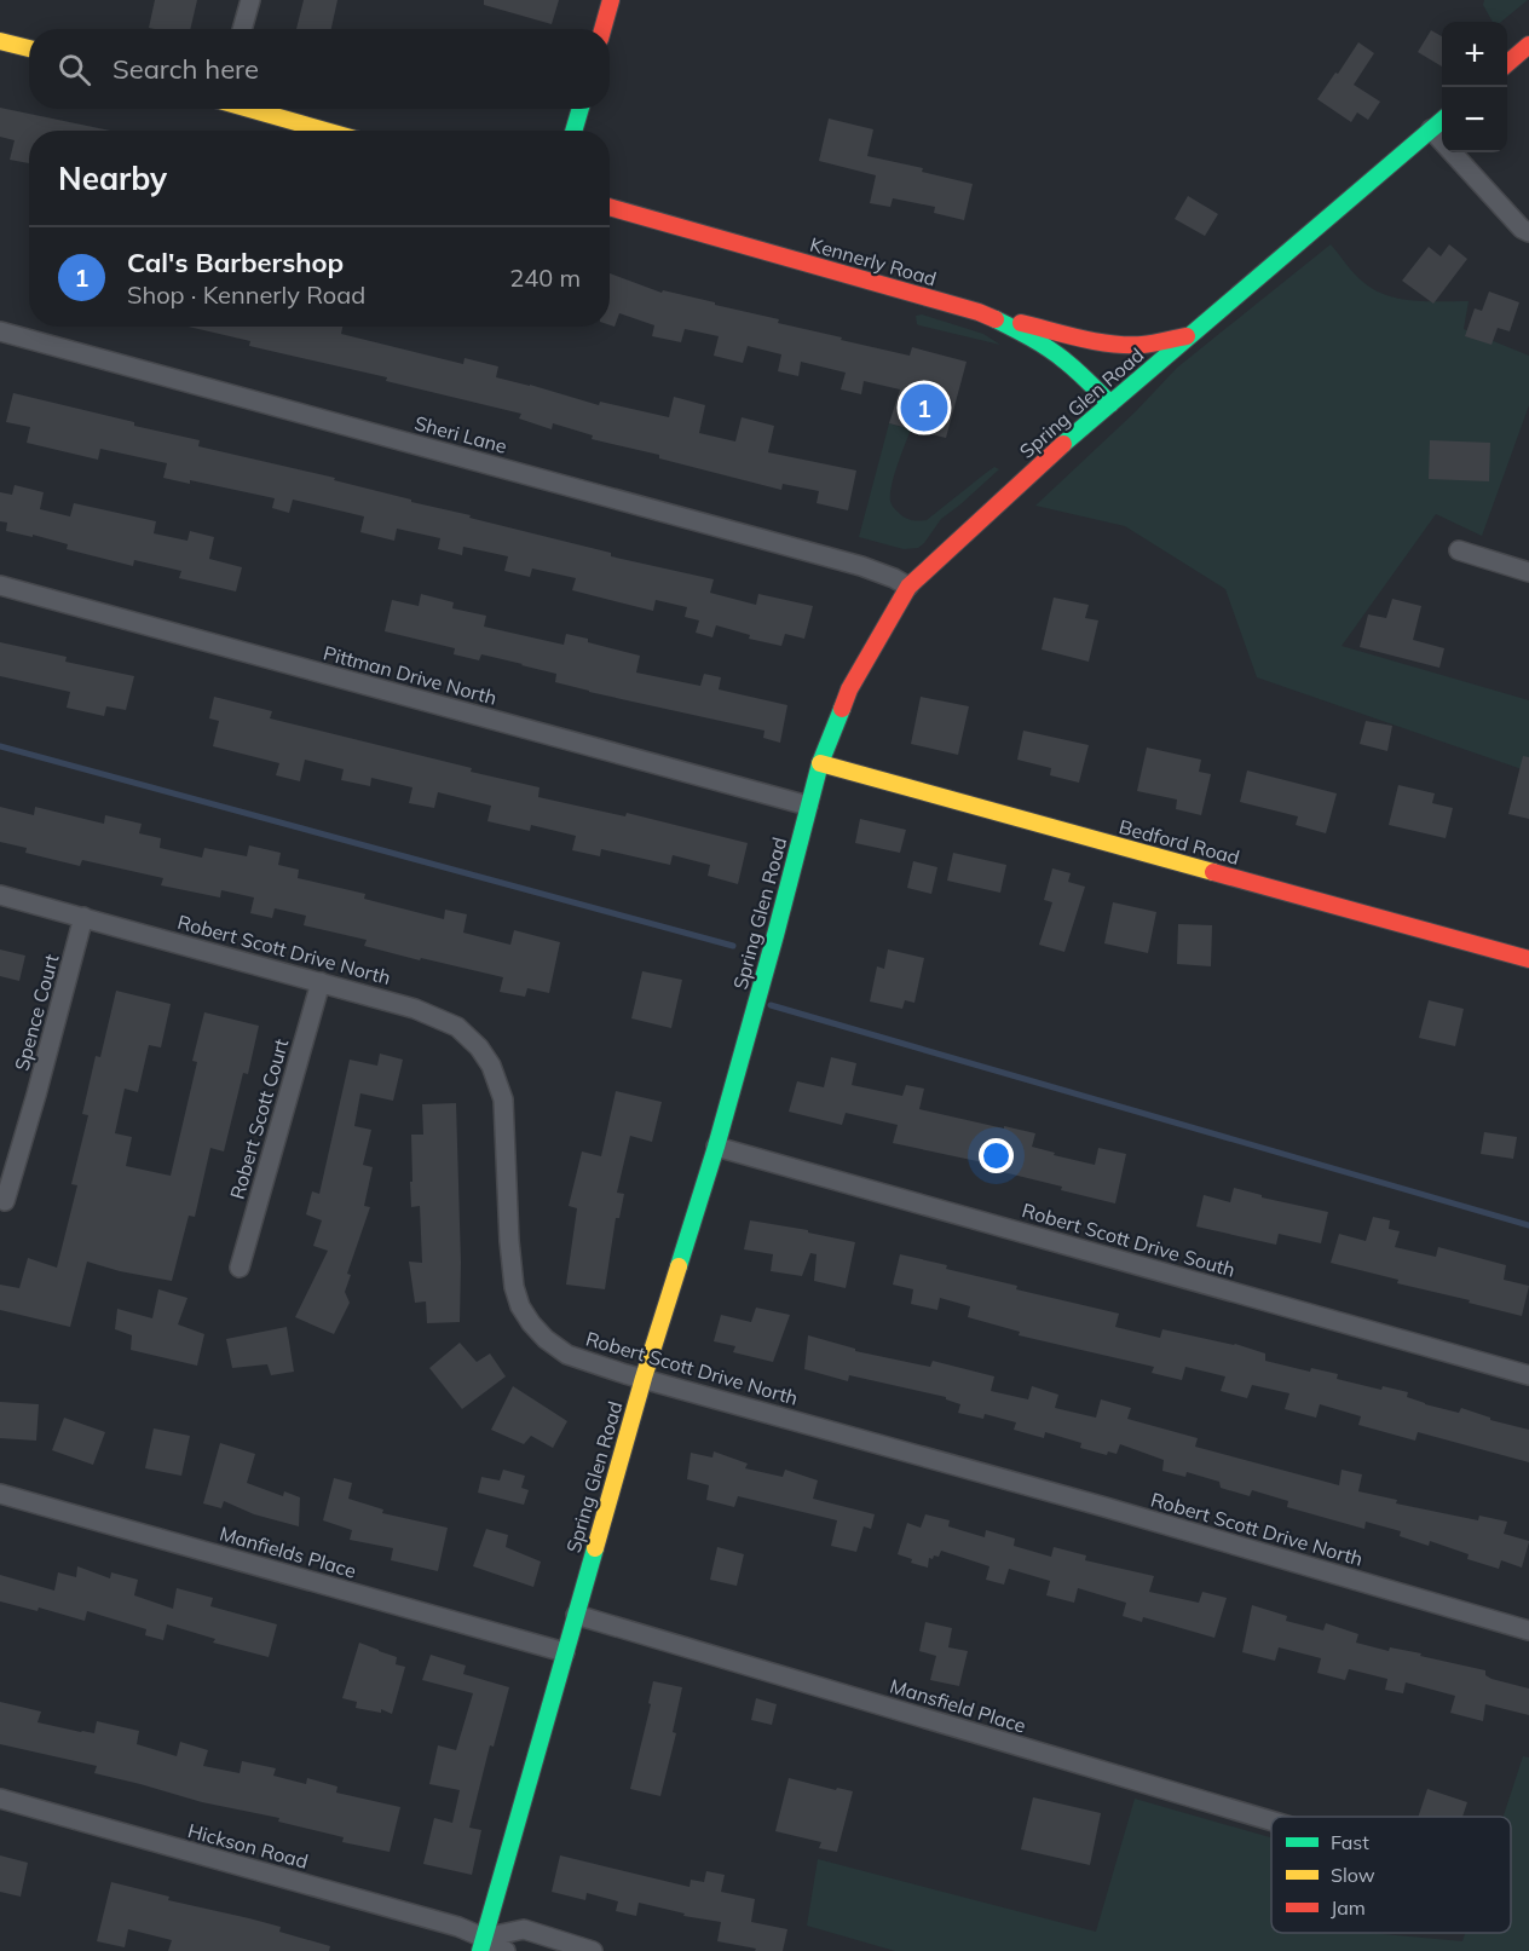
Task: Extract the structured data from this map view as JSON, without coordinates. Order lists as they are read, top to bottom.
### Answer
{
  "streets": {
    "street": [
      "Kennerly Road",
      "Spring Glen Road",
      "Sheri Lane",
      "Pittman Drive North",
      "Bedford Road",
      "Robert Scott Drive North",
      "Spence Court",
      "Robert Scott Court",
      "Robert Scott Drive South",
      "Manfields Place",
      "Mansfield Place",
      "Hickson Road"
    ]
  },
  "crossings": [
    ["Kennerly Road", "Spring Glen Road"],
    ["Spring Glen Road", "Sheri Lane"],
    ["Spring Glen Road", "Pittman Drive North"],
    ["Spring Glen Road", "Bedford Road"],
    ["Spring Glen Road", "Robert Scott Drive North"],
    ["Spring Glen Road", "Robert Scott Drive South"],
    ["Spring Glen Road", "Manfields Place"],
    ["Spring Glen Road", "Mansfield Place"],
    ["Spring Glen Road", "Hickson Road"],
    ["Robert Scott Drive North", "Spence Court"],
    ["Robert Scott Drive North", "Robert Scott Court"]
  ],
  "legend": ["Fast", "Slow", "Jam"],
  "page": {
    "map_buttons": ["+", "−"],
    "search": "Search here",
    "heading": "Nearby",
    "list": [
      {
        "mark": "1",
        "name": "Cal's Barbershop",
        "note": "Shop · Kennerly Road",
        "value": "240 m"
      }
    ],
    "pins": "1"
  }
}
